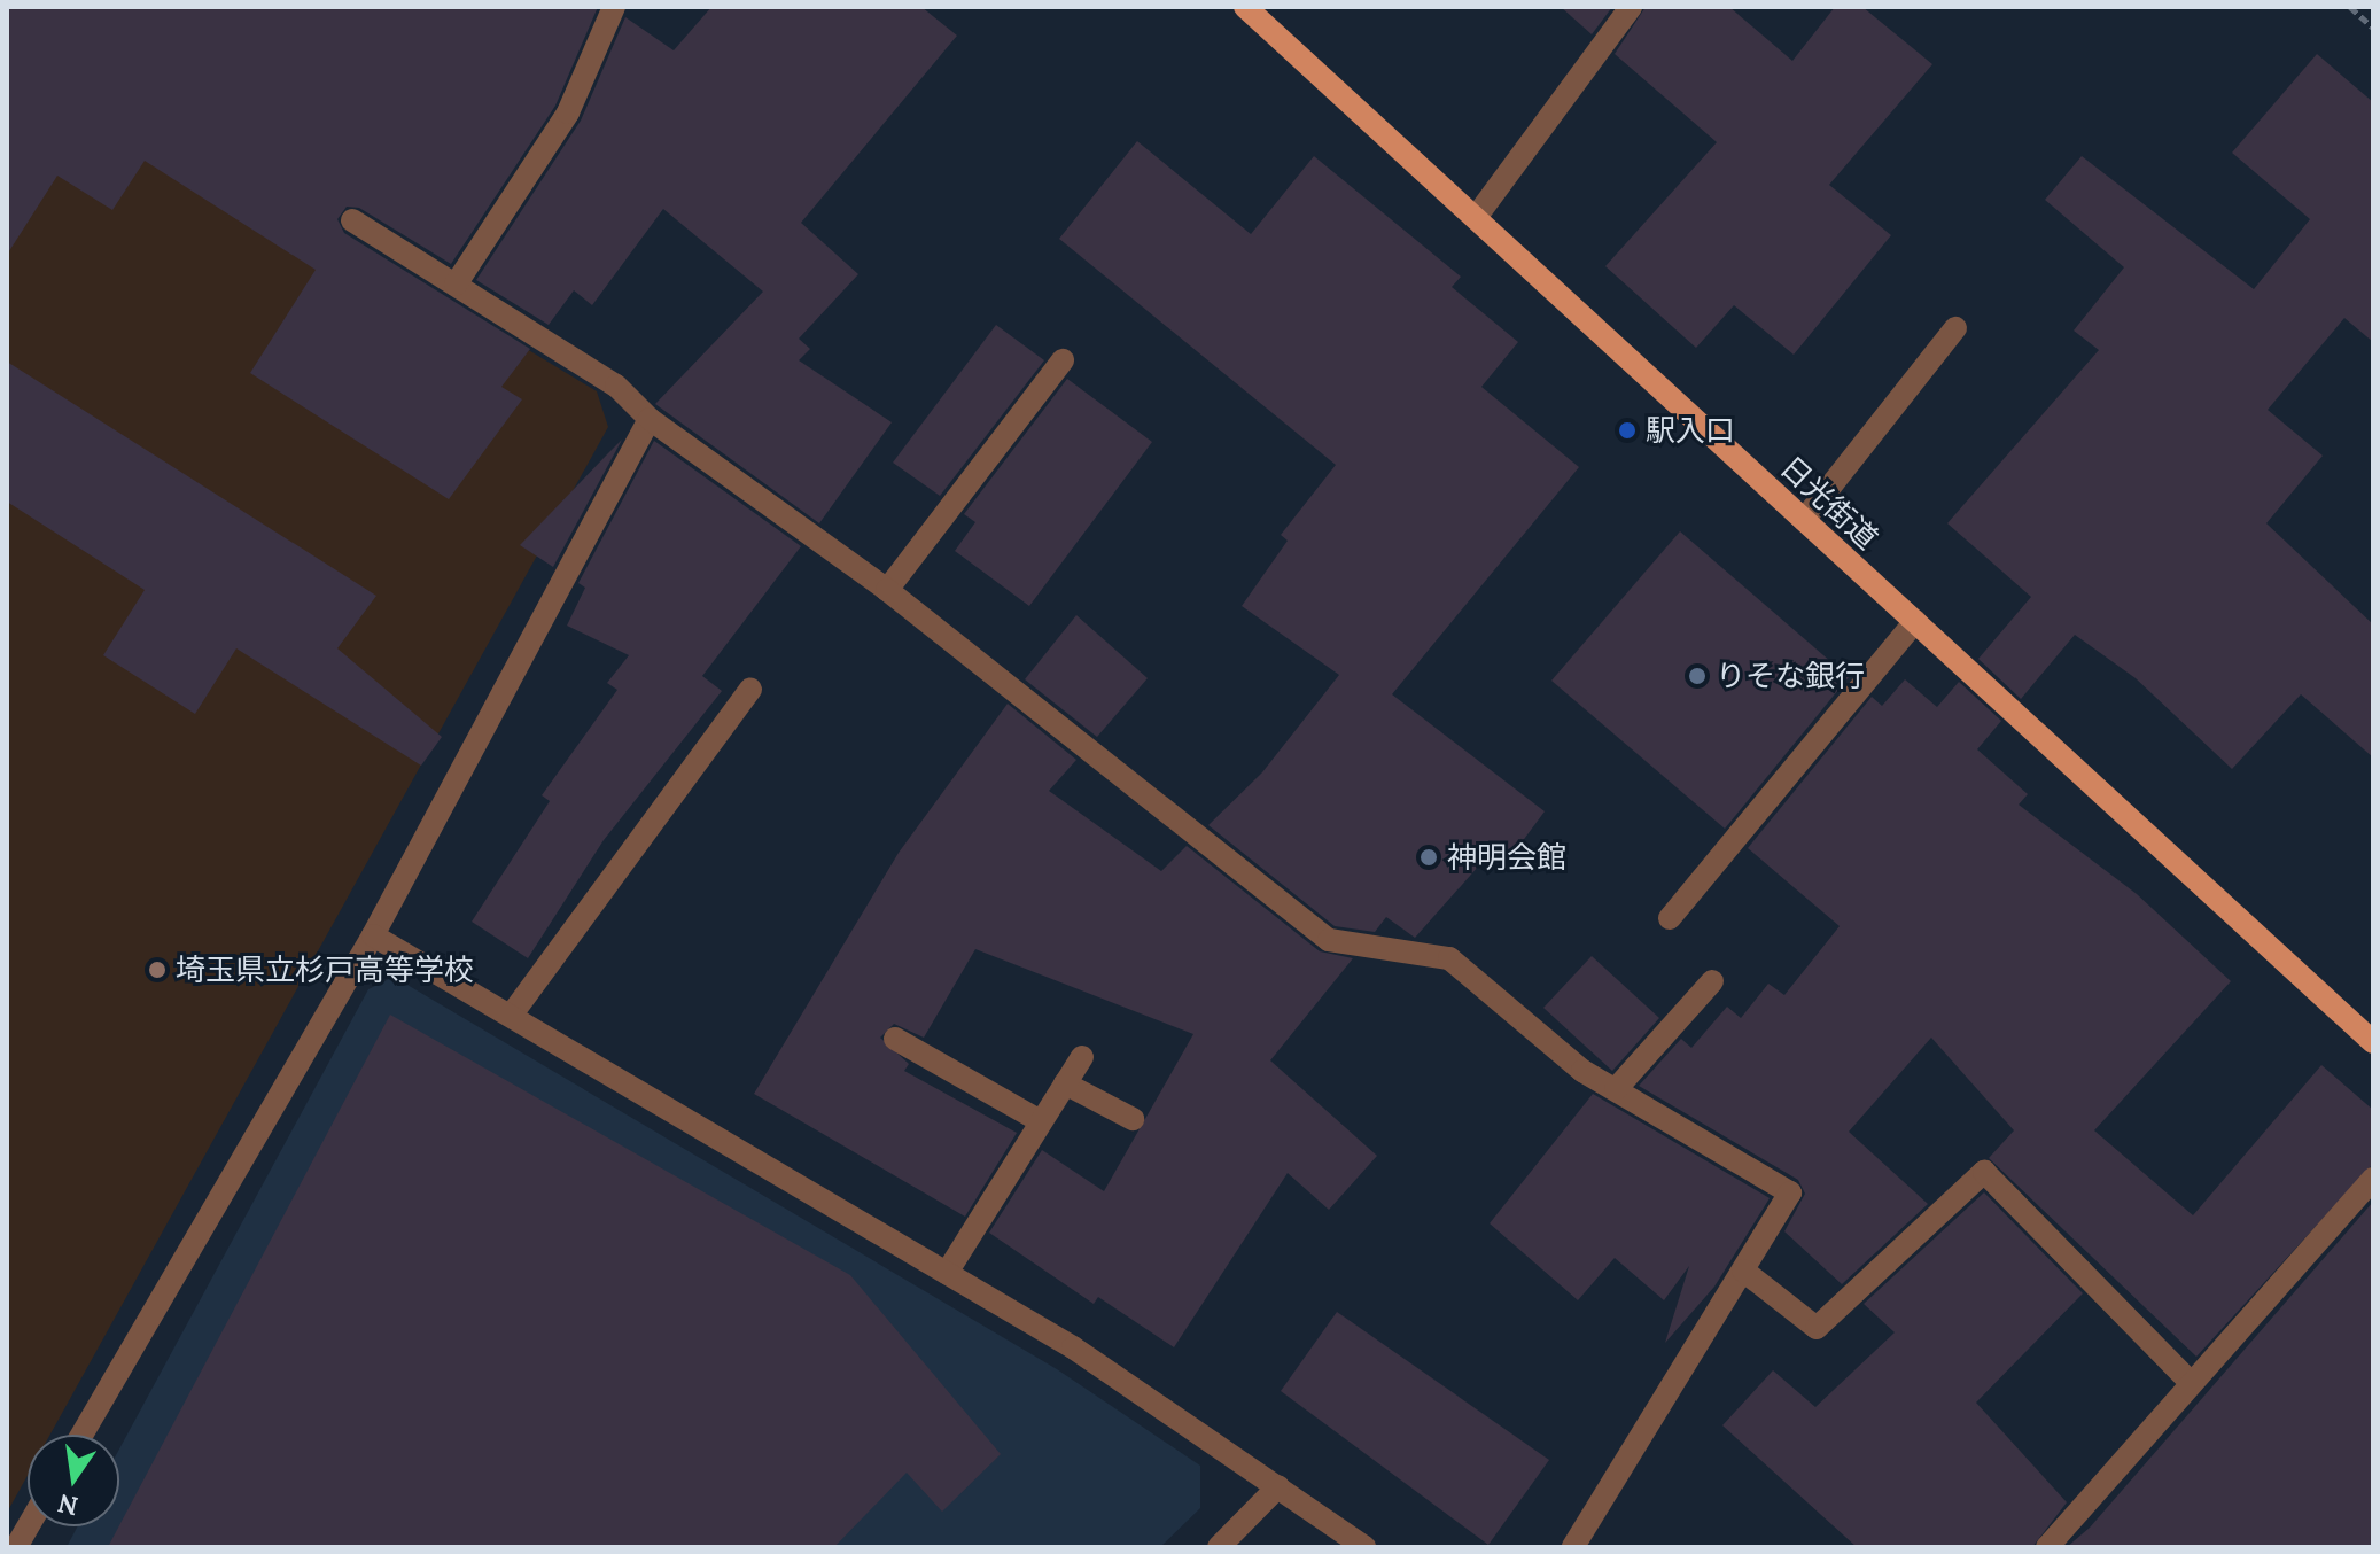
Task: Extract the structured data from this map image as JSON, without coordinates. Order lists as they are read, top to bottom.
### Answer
{
  "streets": {
    "main road": ["日光街道"]
  },
  "places": [
    "駅入口",
    "りそな銀行",
    "神明会館",
    "埼玉県立杉戸高等学校"
  ],
  "north": "bottom"
}
